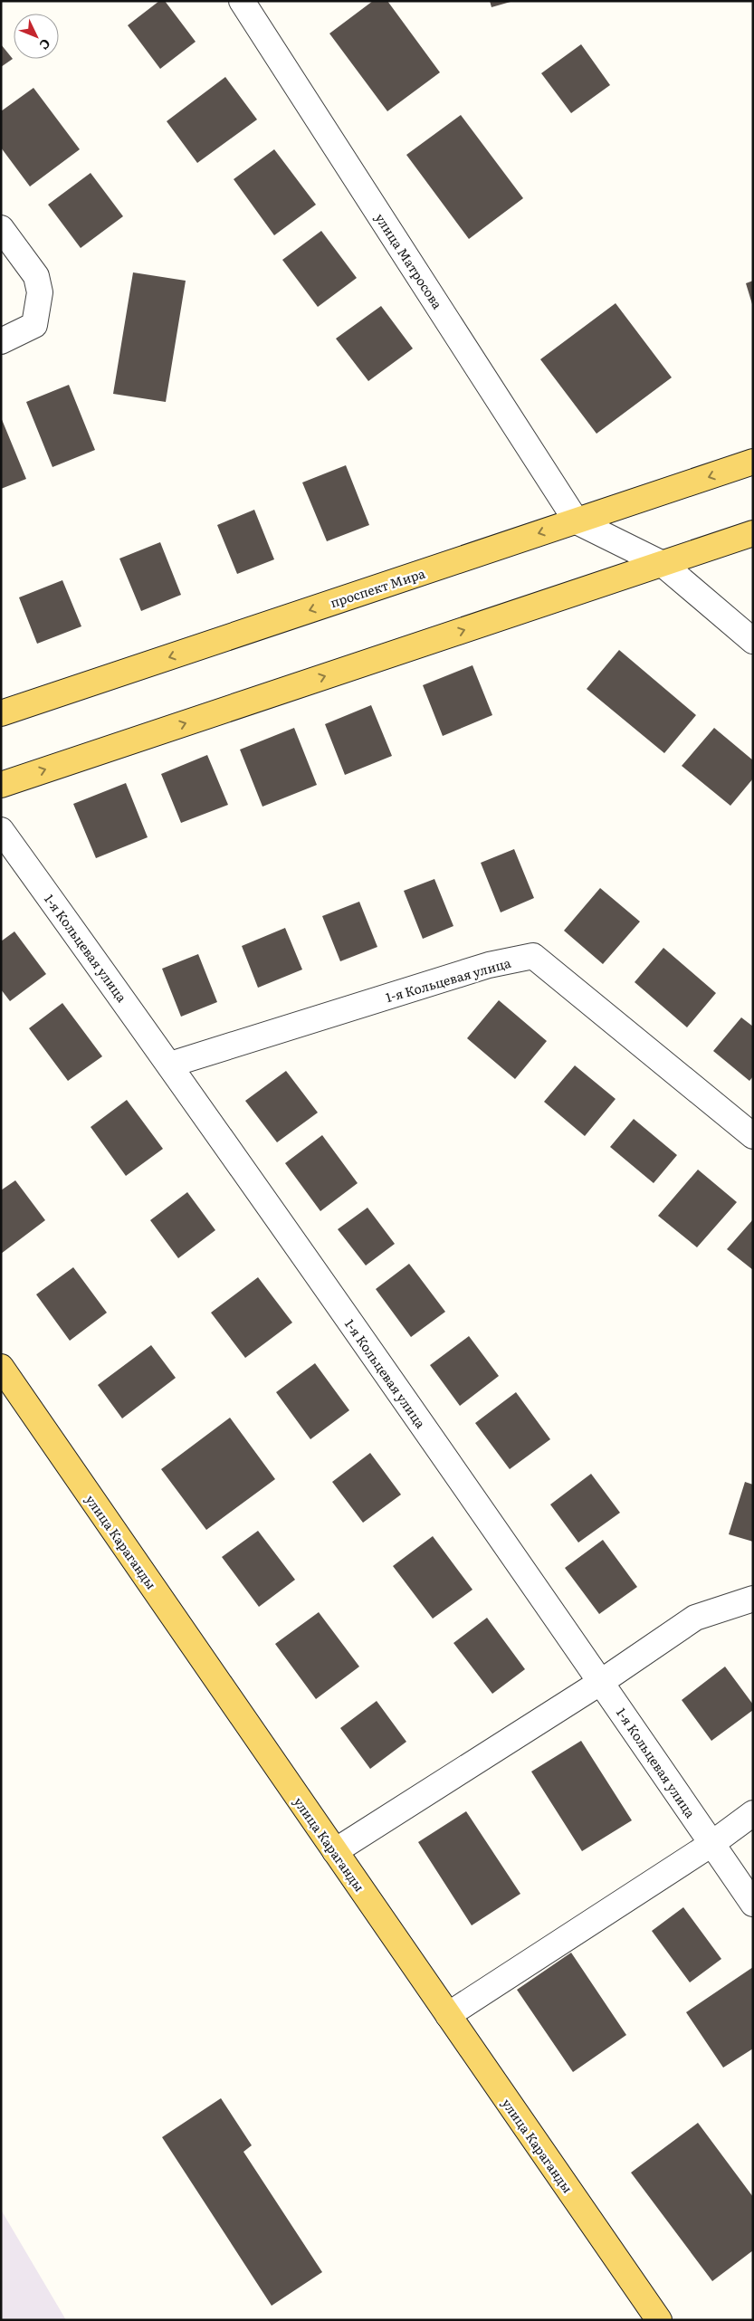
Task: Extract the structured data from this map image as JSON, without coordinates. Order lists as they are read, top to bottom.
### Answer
{
  "streets": {
    "main road": ["проспект Мира", "улица Караганды"],
    "street": ["улица Матросова", "1-я Кольцевая улица"]
  },
  "crossings": [
    ["улица Матросова", "проспект Мира"]
  ],
  "north": "bottom right"
}
